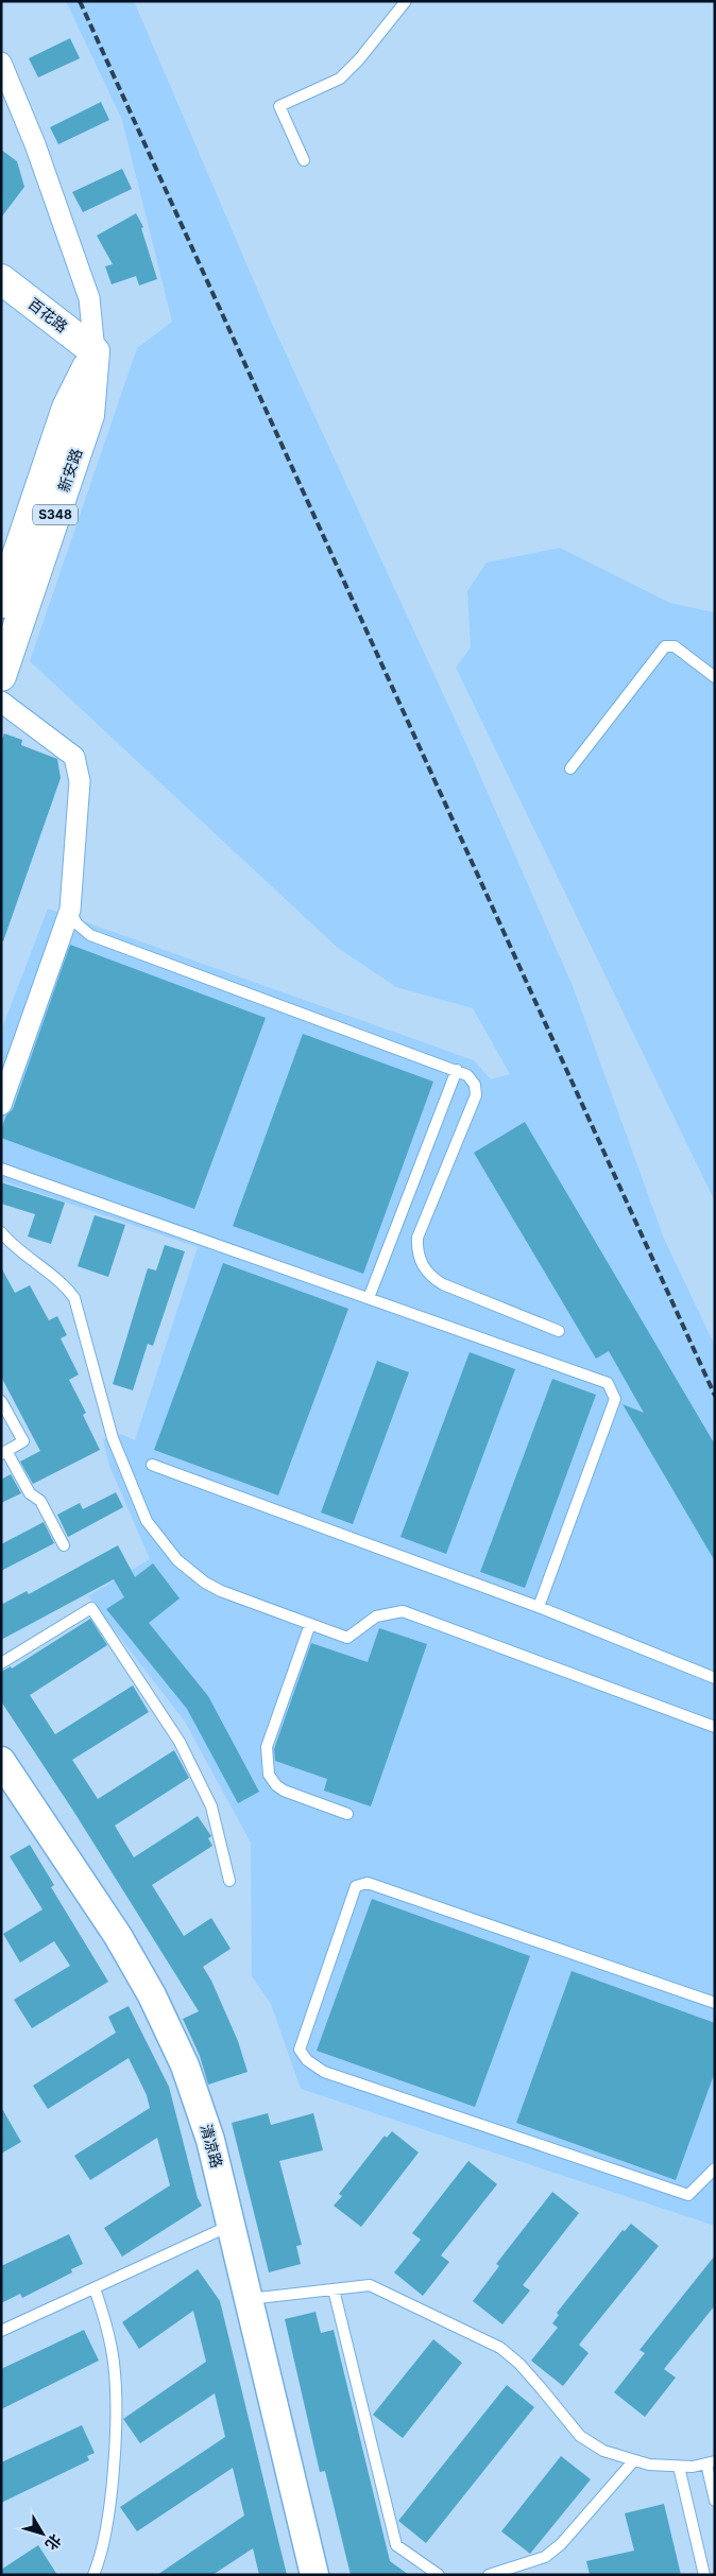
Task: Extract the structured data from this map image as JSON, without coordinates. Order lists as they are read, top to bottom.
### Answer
{
  "streets": {
    "main road": ["百花路", "新安路", "S348"],
    "street": ["清凉路"]
  },
  "crossings": [
    ["百花路", "新安路"]
  ],
  "north": "bottom right"
}
